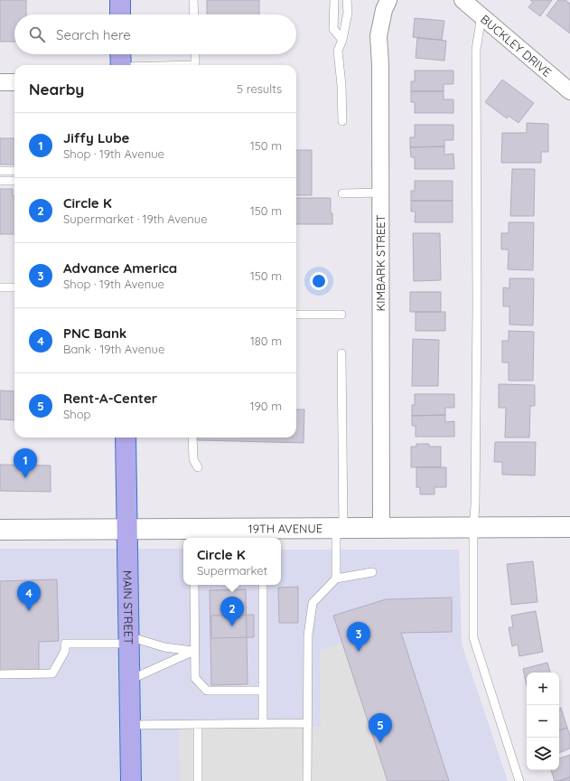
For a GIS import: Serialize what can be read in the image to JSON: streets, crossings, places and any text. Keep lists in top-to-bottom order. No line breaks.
{"streets":{"highway":["MAIN STREET"],"street":["BUCKLEY DRIVE","KIMBARK STREET","19TH AVENUE"]},"crossings":[["KIMBARK STREET","19TH AVENUE"],["19TH AVENUE","MAIN STREET"]],"page":{"search":"Search here","heading":["Nearby","5 results"],"list":[{"mark":"1","name":"Jiffy Lube","note":"Shop · 19th Avenue","value":"150 m"},{"mark":"2","name":"Circle K","note":"Supermarket · 19th Avenue","value":"150 m"},{"mark":"3","name":"Advance America","note":"Shop · 19th Avenue","value":"150 m"},{"mark":"4","name":"PNC Bank","note":"Bank · 19th Avenue","value":"180 m"},{"mark":"5","name":"Rent-A-Center","note":"Shop","value":"190 m"}],"pins":["1","4","2","3","5"],"popup":["Circle K","Supermarket"],"map_buttons":["+","−"]}}
